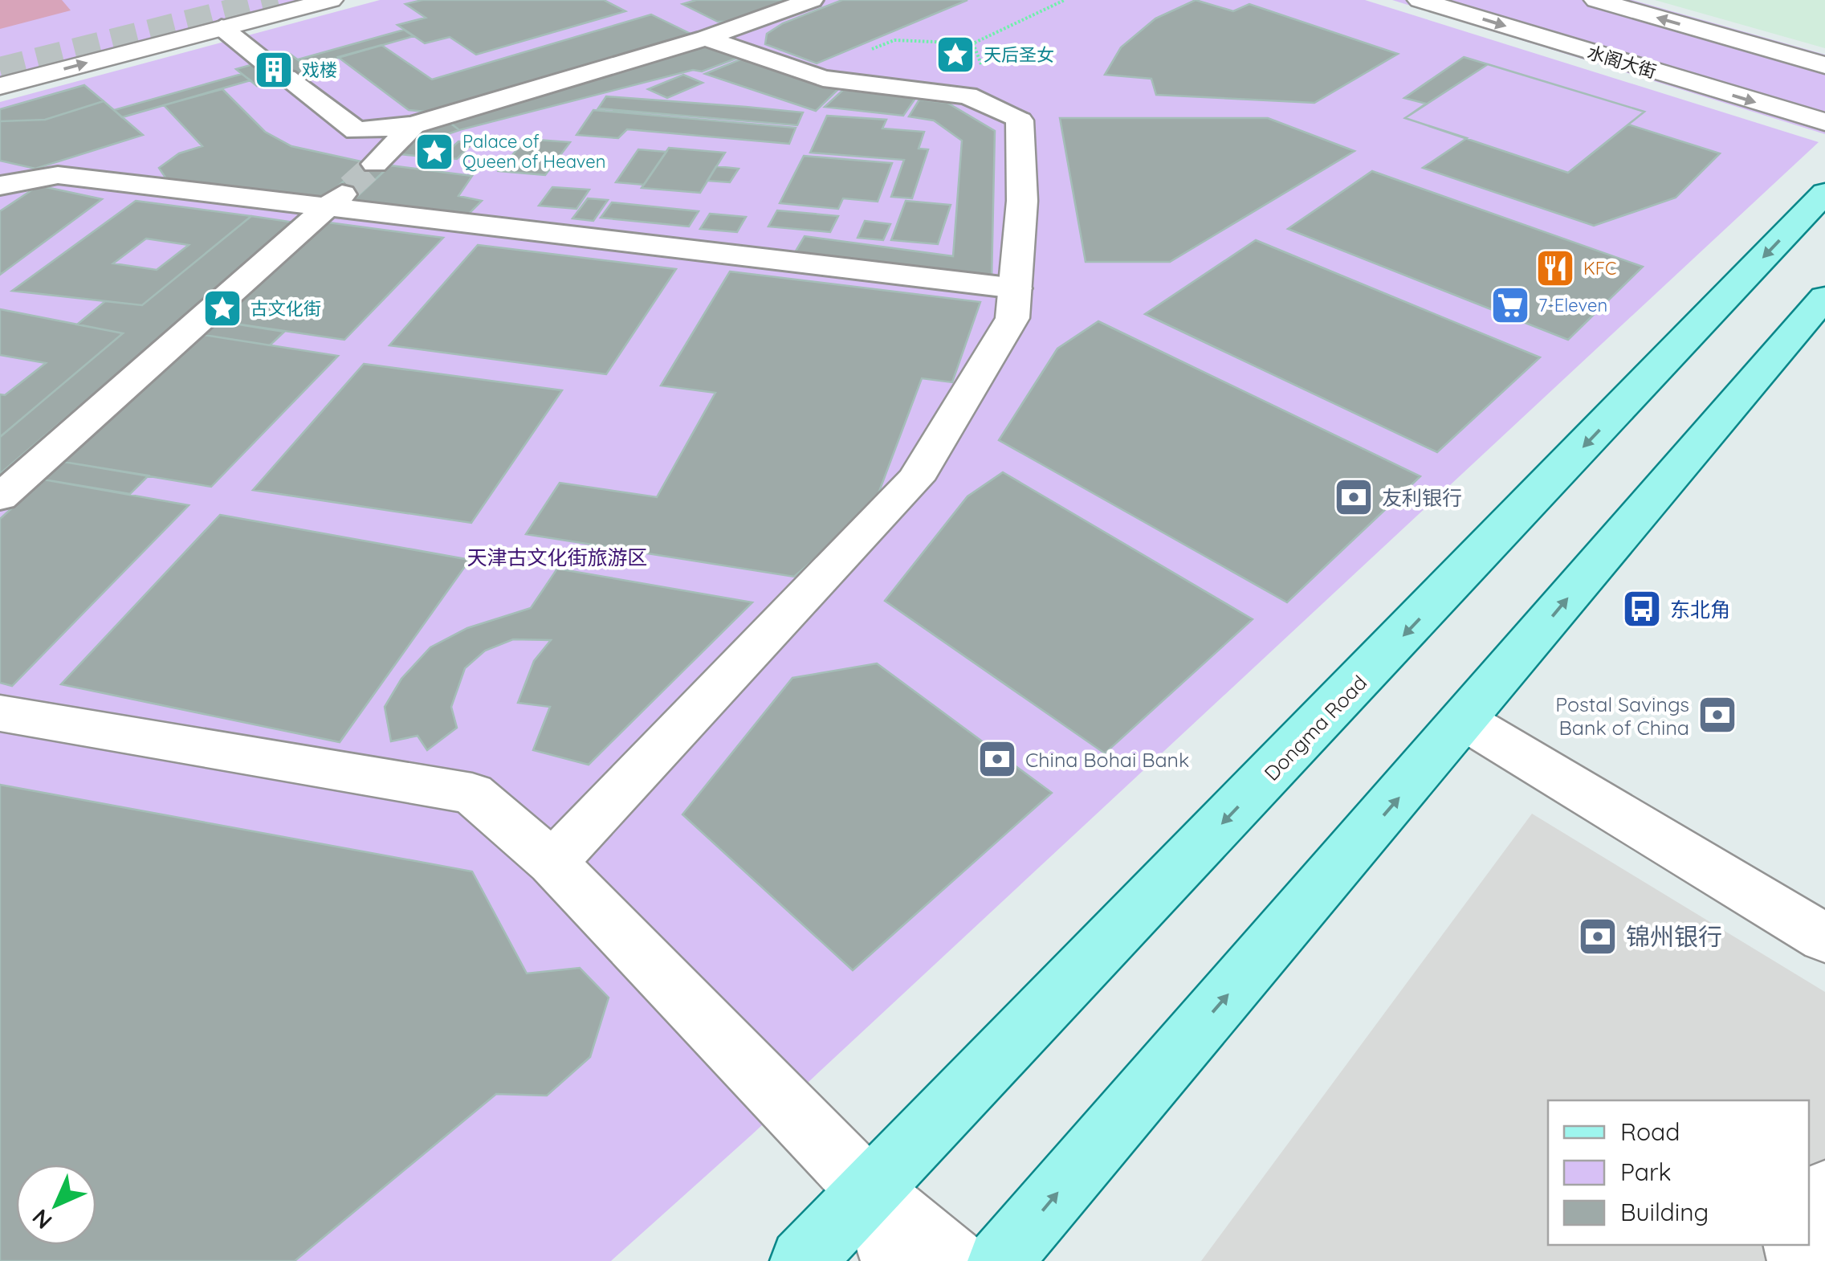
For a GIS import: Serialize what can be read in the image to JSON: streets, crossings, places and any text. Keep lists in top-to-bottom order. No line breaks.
{"streets":{"main road":["Dongma Road"],"street":["水阁大街"]},"parks":["天津古文化街旅游区"],"places":{"place":["天后圣女","Palace of Queen of Heaven","古文化街"],"building":["戏楼"],"restaurant":["KFC"],"supermarket":["7-Eleven"],"bank":["友利银行","Postal Savings Bank of China","China Bohai Bank","锦州银行"],"bus stop":["东北角"]},"legend":["Road","Park","Building"],"north":"bottom left"}
